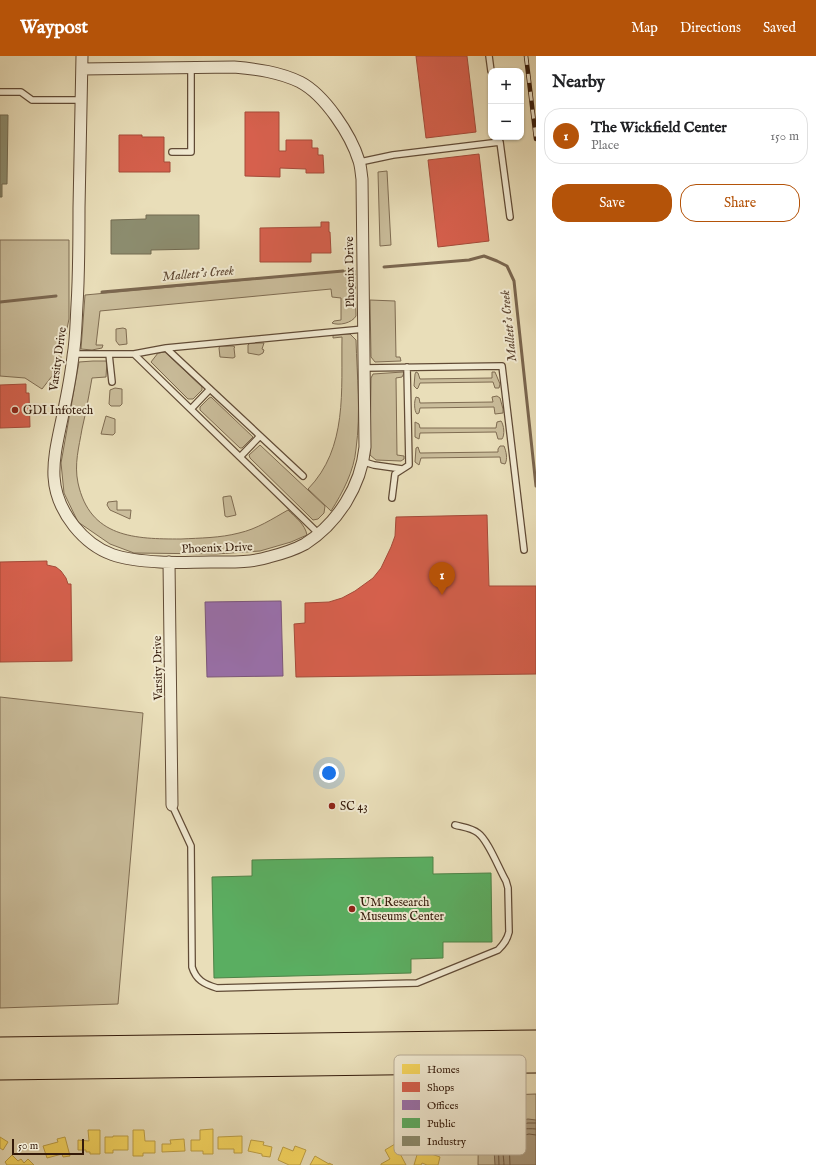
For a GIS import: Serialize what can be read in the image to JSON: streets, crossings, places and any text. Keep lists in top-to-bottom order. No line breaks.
{"streets":{"street":["Phoenix Drive","Varsity Drive"]},"crossings":[["Phoenix Drive","Varsity Drive"]],"water":["Mallett's Creek"],"places":["GDI Infotech","SC 43","UM Research Museums Center"],"legend":["Homes","Shops","Offices","Public","Industry"],"scale_bar":"50 m","page":{"header":"Waypost","nav":["Map","Directions","Saved"],"heading":"Nearby","map_buttons":["+","−"],"list":[{"mark":"1","name":"The Wickfield Center","note":"Place","value":"150 m"}],"buttons":["Save","Share"],"pins":"1","scale":"50 m"}}
